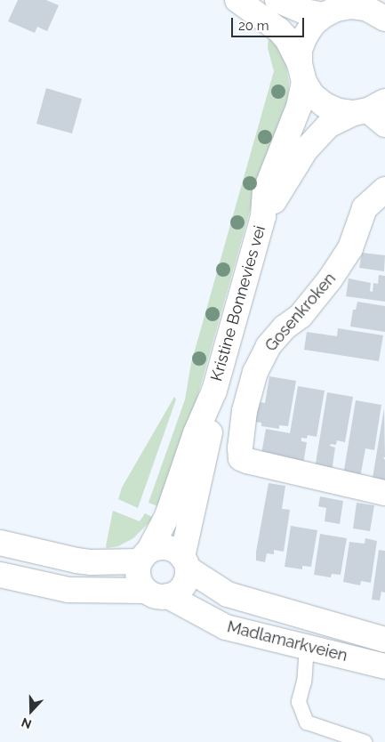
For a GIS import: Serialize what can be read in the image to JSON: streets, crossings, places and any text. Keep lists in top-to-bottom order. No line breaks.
{"streets":{"main road":["Kristine Bonnevies vei","Gosenkroken","Madlamarkveien"]},"crossings":[["Kristine Bonnevies vei","Madlamarkveien"]],"scale_bar":"20 m","north":"bottom"}
